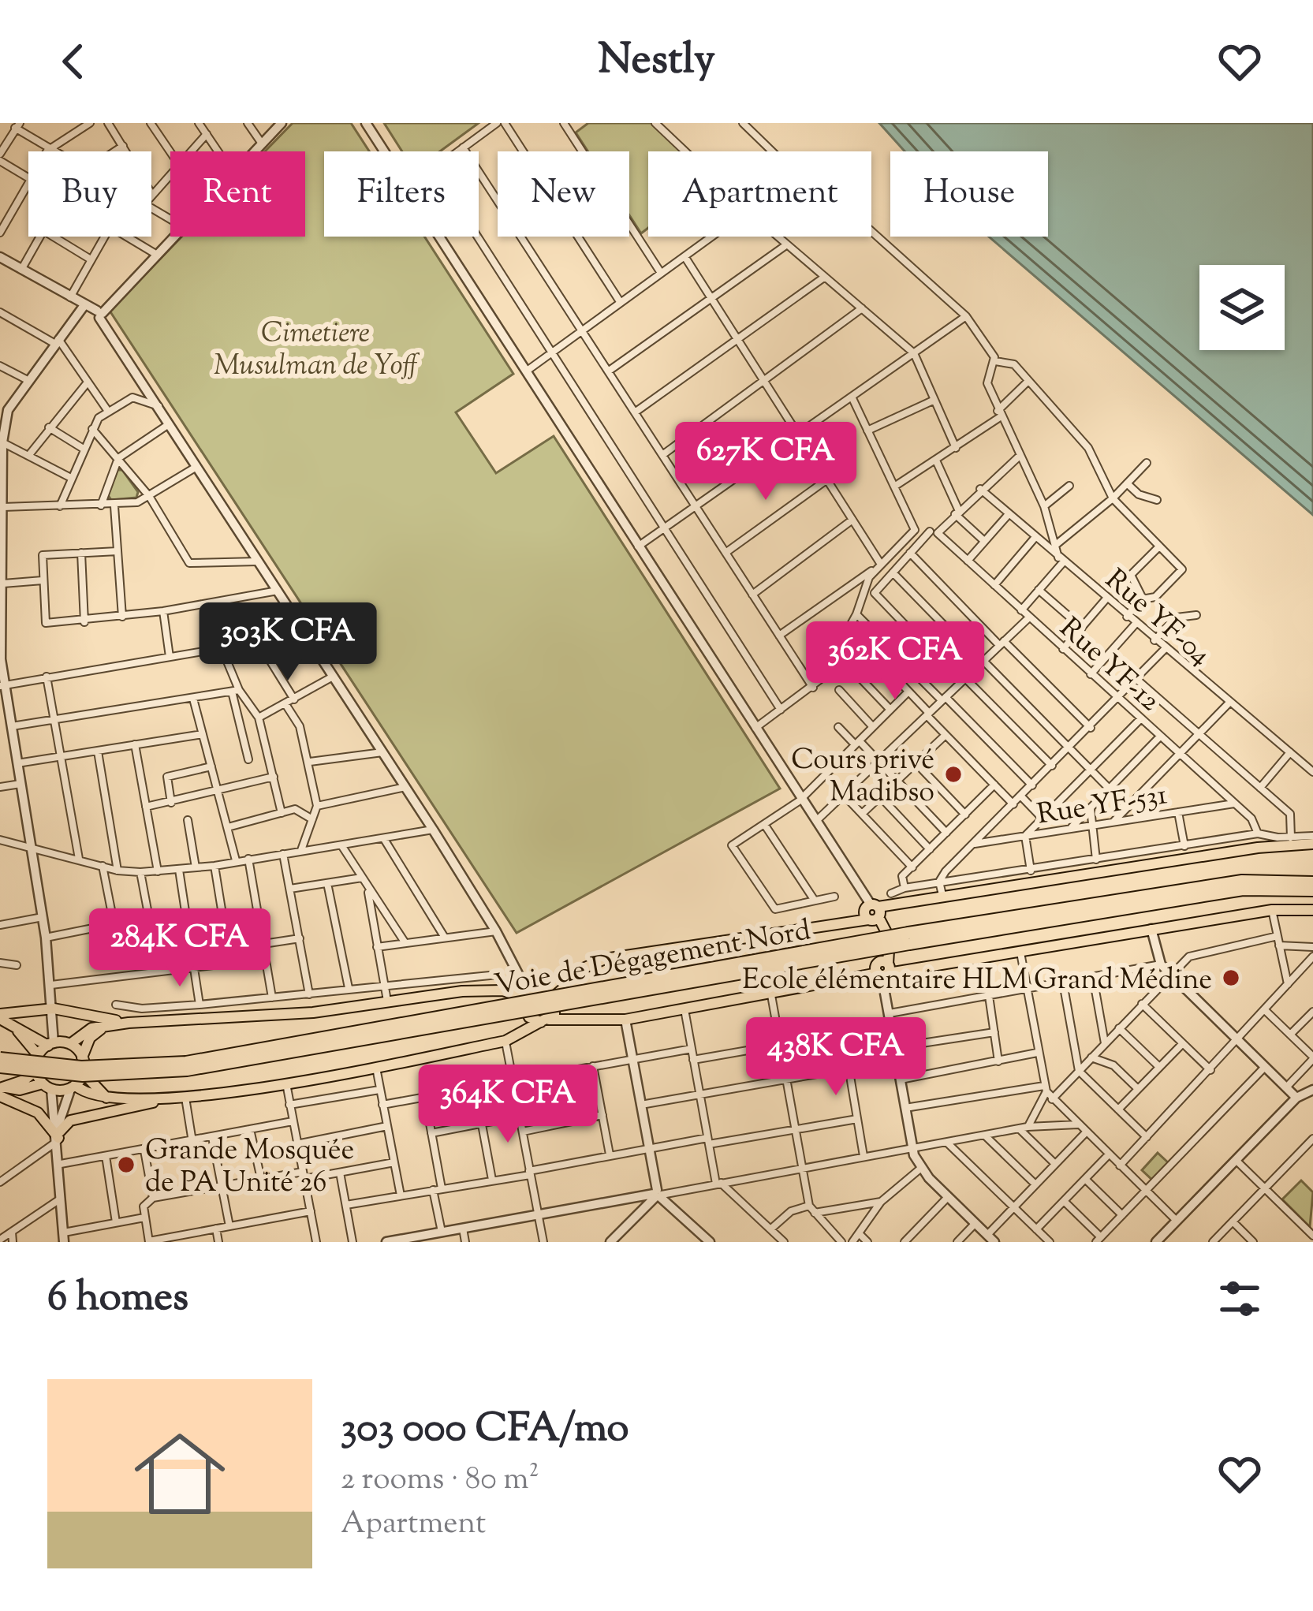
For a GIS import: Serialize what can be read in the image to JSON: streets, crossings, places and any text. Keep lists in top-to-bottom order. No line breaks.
{"streets":{"highway":["Voie de Dégagement Nord"],"street":["Rue YF-04","Rue YF-12","Rue YF-531"]},"crossings":[["Rue YF-12","Rue YF-531"]],"parks":["Cimetiere Musulman de Yoff"],"places":["Cours privé Madibso","Ecole élémentaire HLM Grand Médine","Grande Mosquée de PA Unité 26"],"page":{"header":"Nestly","chip":["Buy","Rent","Filters","New","Apartment","House"],"price":["627K CFA","303K CFA","362K CFA","284K CFA","438K CFA","364K CFA"],"heading":"6 homes","list":[{"name":"303 000 CFA/mo","note":"2 rooms · 80 m² · Apartment"}]}}
